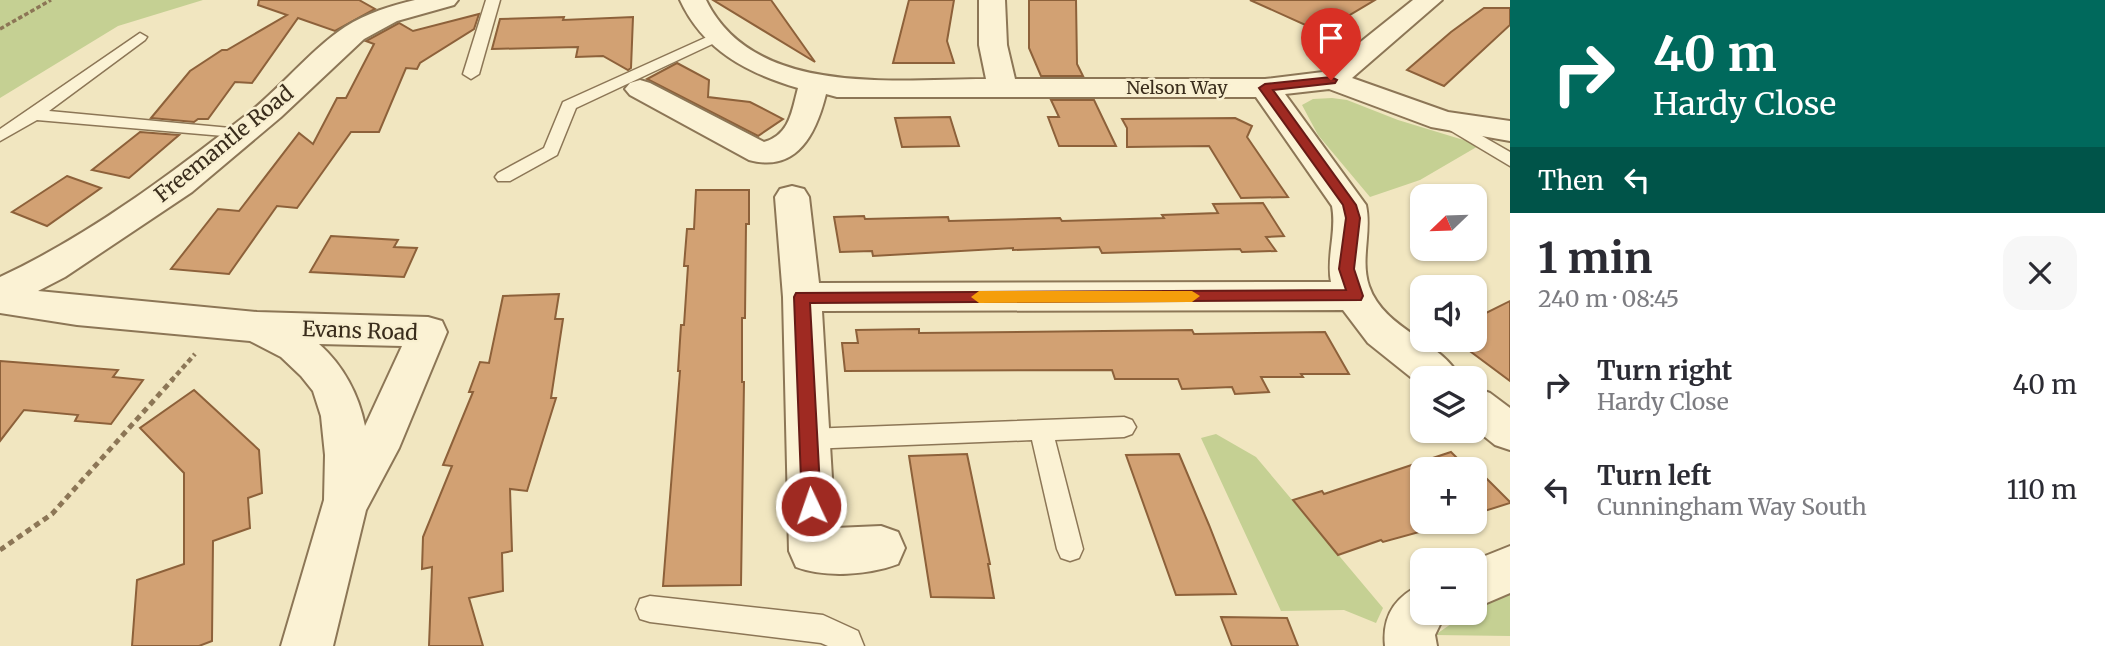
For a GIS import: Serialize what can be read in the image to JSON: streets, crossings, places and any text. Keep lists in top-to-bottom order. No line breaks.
{"streets":{"street":["Nelson Way","Freemantle Road","Evans Road"]},"north":"bottom left","page":{"turn":["40 m","Hardy Close"],"then":"Then","map_buttons":["+","−"],"heading":["1 min","240 m · 08:45"],"list":[{"name":"Turn right","note":"Hardy Close","value":"40 m"},{"name":"Turn left","note":"Cunningham Way South","value":"110 m"}]}}
